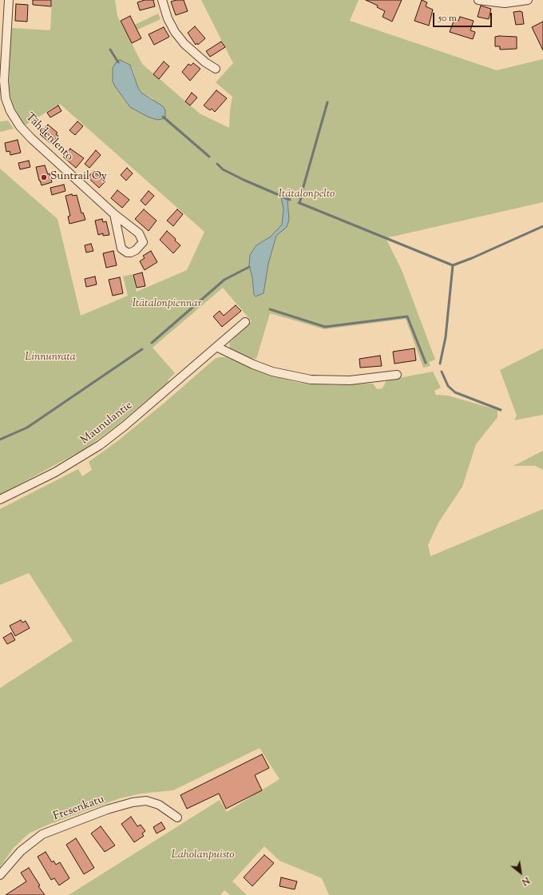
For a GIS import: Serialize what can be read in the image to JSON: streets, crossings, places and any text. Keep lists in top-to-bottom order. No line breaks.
{"streets":{"street":["Tähdenlento","Maunulantie","Fresenkatu"]},"parks":["Itätalonpelto","Itätalonpiennar","Linnunrata","Laholanpuisto"],"places":["Suntrail Oy"],"scale_bar":"50 m","north":"bottom right"}
